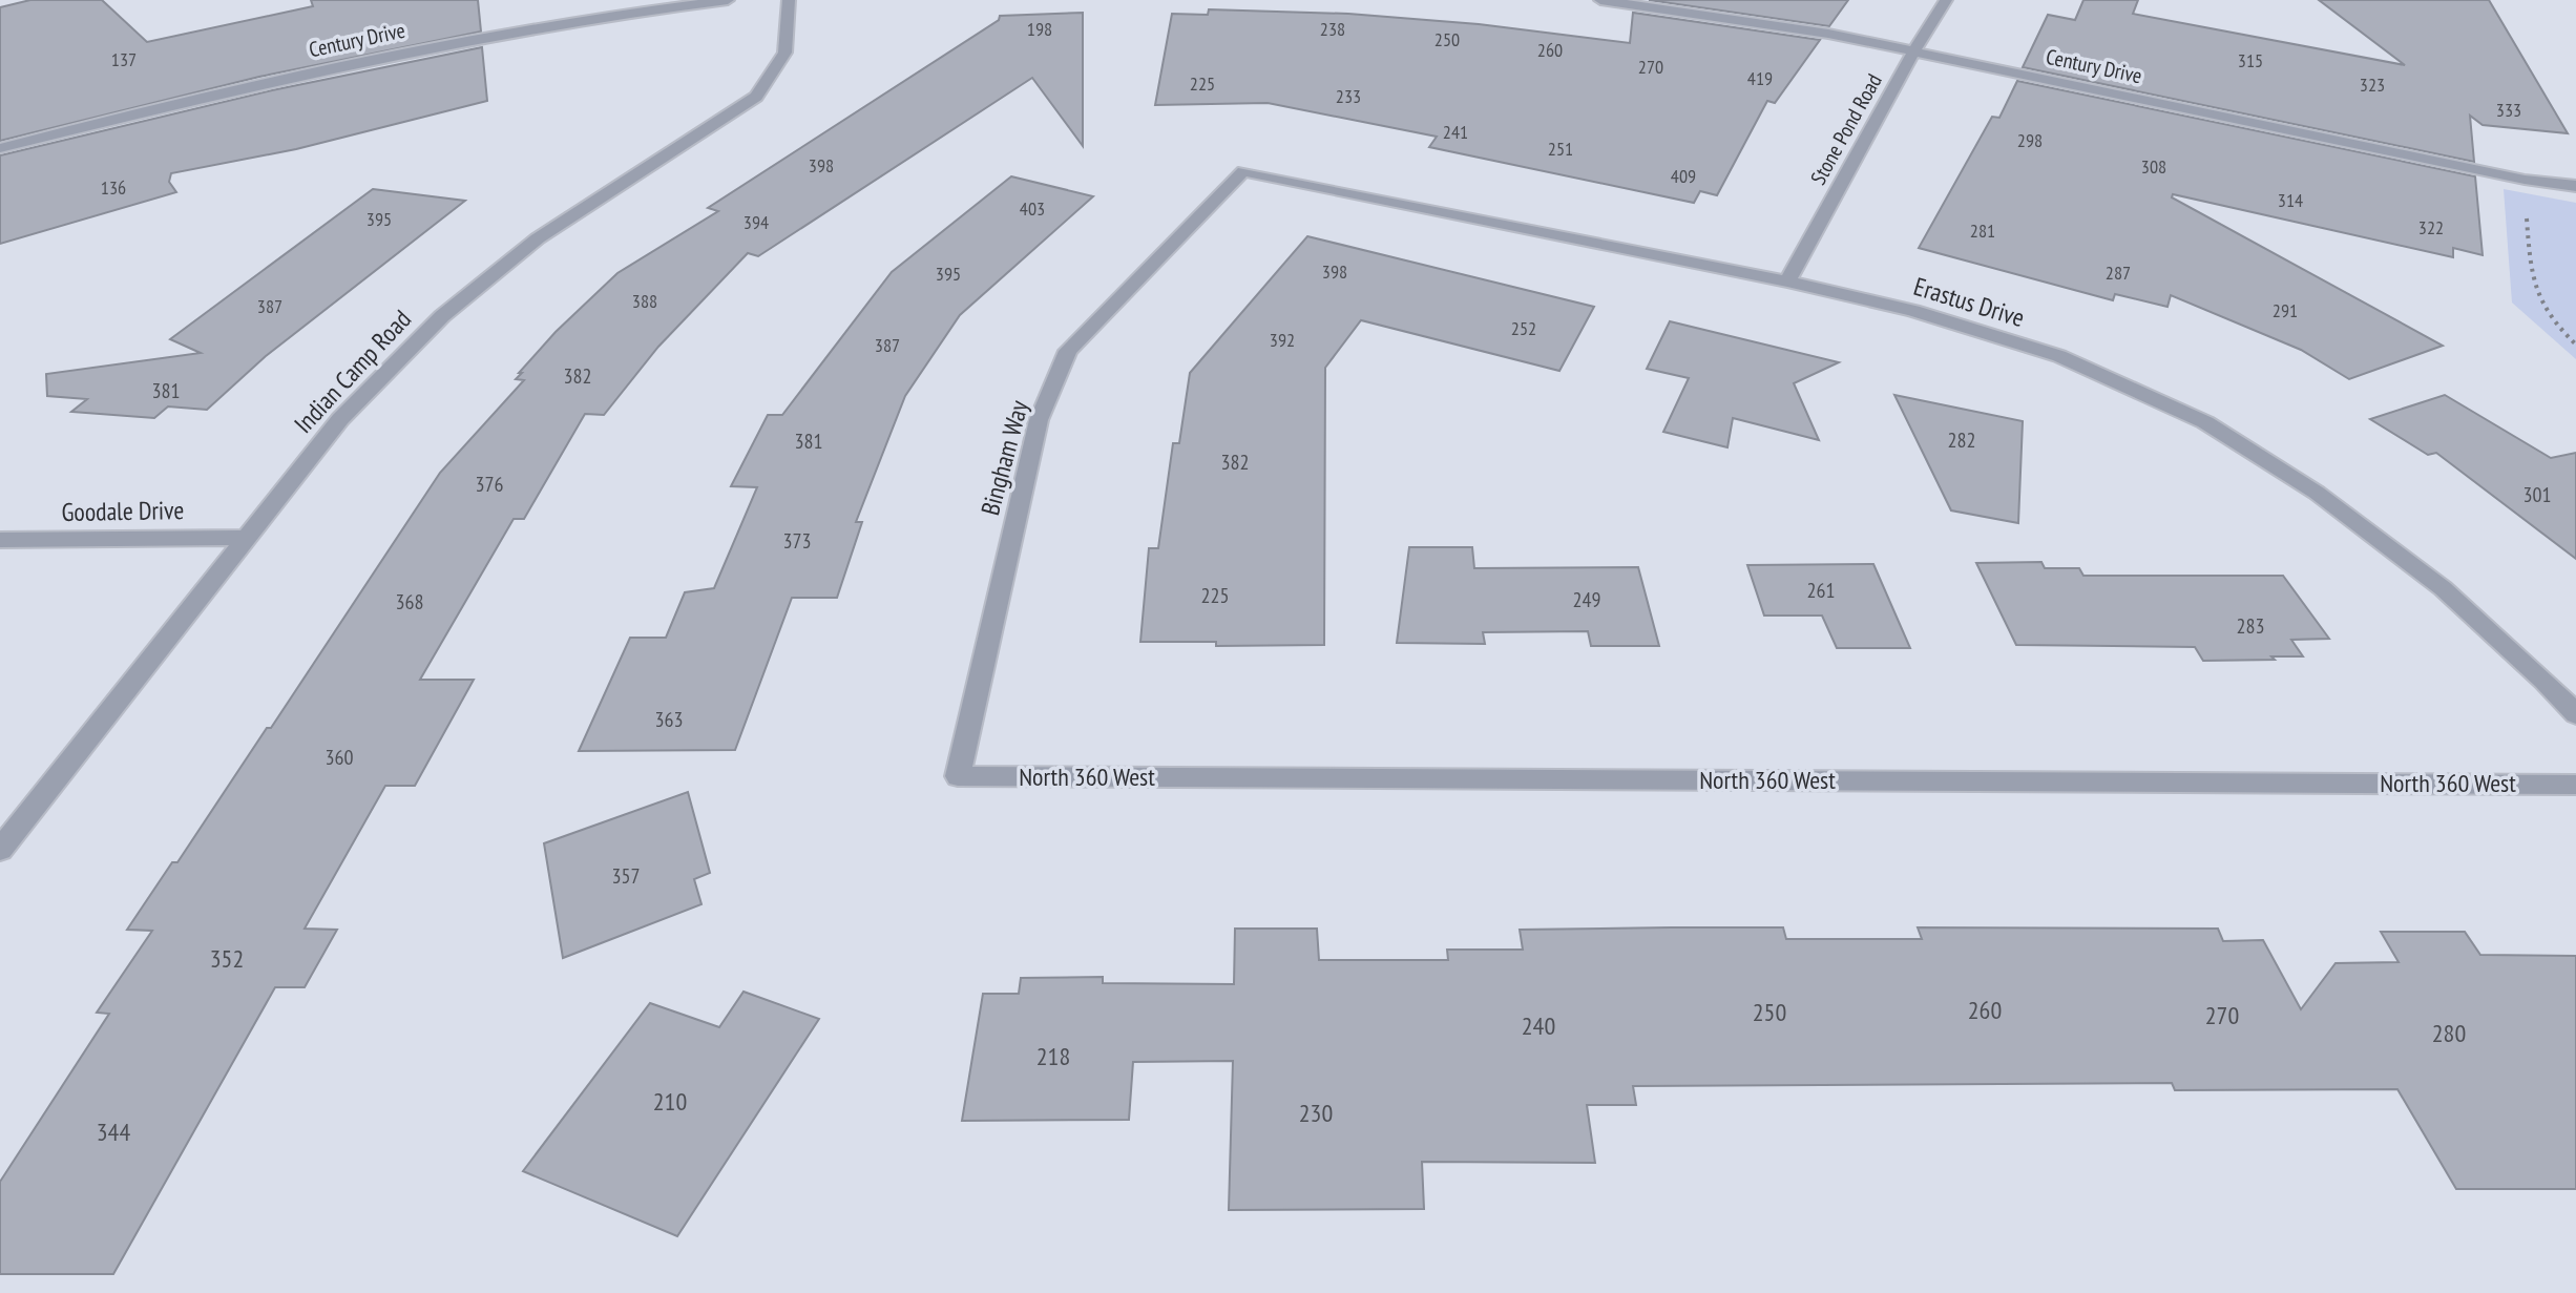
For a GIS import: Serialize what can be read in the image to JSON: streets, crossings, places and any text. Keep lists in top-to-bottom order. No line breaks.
{"streets":{"street":["Century Drive","Stone Pond Road","Erastus Drive","Indian Camp Road","Bingham Way","Goodale Drive","North 360 West"]},"crossings":[["Century Drive","Stone Pond Road"],["Stone Pond Road","Erastus Drive"],["Erastus Drive","Bingham Way"],["Indian Camp Road","Goodale Drive"],["Bingham Way","North 360 West"]],"house_numbers":["198","238","250","260","137","315","270","419","225","323","233","333","241","298","251","398","308","409","136","314","403","395","394","322","281","398","287","395","388","387","291","252","392","387","382","381","282","381","382","376","301","373","261","225","249","368","283","363","360","357","352","260","250","270","240","280","218","210","230","344"]}
